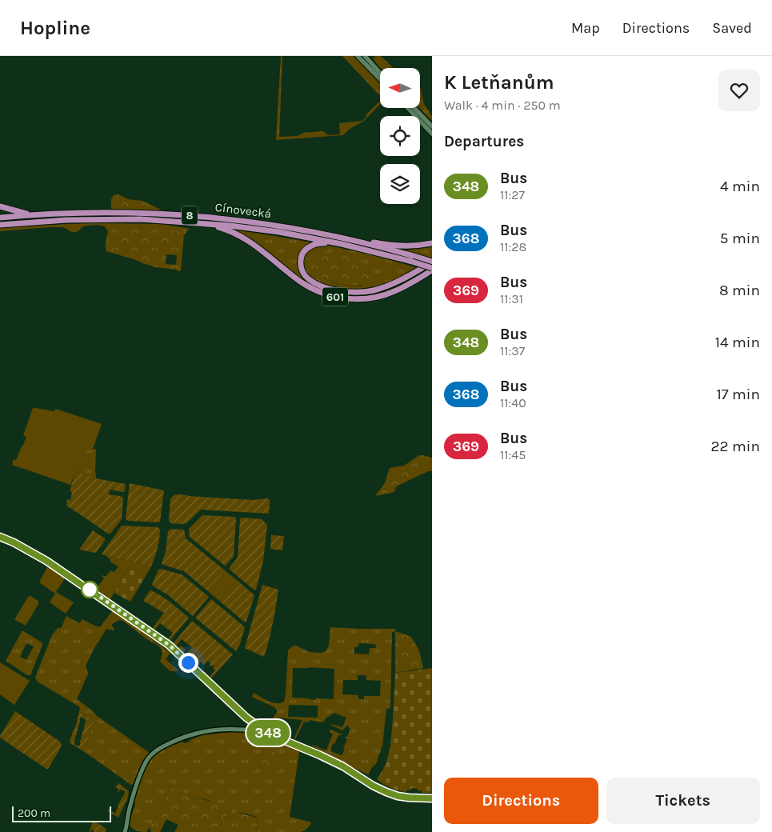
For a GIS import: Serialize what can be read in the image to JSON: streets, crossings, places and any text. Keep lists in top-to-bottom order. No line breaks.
{"streets":{"highway":["Cínovecká","8","601"]},"crossings":[["Cínovecká","601"]],"lines":["bus line 348"],"scale_bar":"200 m","north":"left","page":{"header":"Hopline","nav":["Map","Directions","Saved"],"on_map":"348","heading":[["K Letňanům","Walk · 4 min · 250 m"],"Departures"],"list":[{"mark":"348","name":"Bus","note":"11:27","value":"4 min"},{"mark":"368","name":"Bus","note":"11:28","value":"5 min"},{"mark":"369","name":"Bus","note":"11:31","value":"8 min"},{"mark":"348","name":"Bus","note":"11:37","value":"14 min"},{"mark":"368","name":"Bus","note":"11:40","value":"17 min"},{"mark":"369","name":"Bus","note":"11:45","value":"22 min"}],"buttons":["Directions","Tickets"],"scale":"200 m"}}
